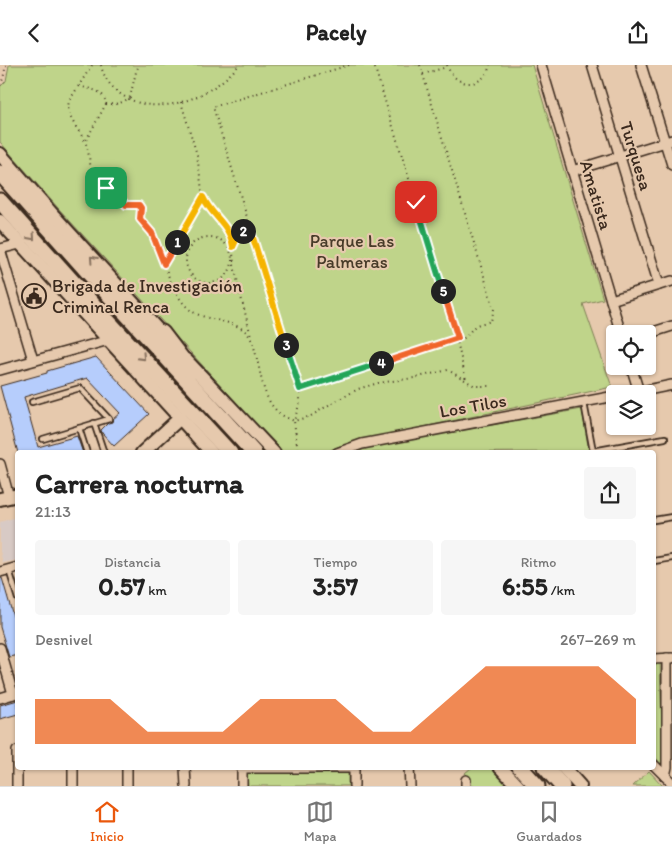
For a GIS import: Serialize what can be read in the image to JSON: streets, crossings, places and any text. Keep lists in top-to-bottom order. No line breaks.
{"streets":{"street":["Turquesa","Amatista","Los Tilos"]},"parks":["Parque Las Palmeras"],"places":{"public building":["Brigada de Investigación Criminal Renca"]},"page":{"header":"Pacely","pins":["2","1","5","3","4"],"heading":["Carrera nocturna","21:13"],"stats":[["Distancia","0.57 km"],["Tiempo","3:57"],["Ritmo","6:55 /km"]],"chart":["Desnivel","267–269 m"],"tabs":["Inicio","Mapa","Guardados"]}}
